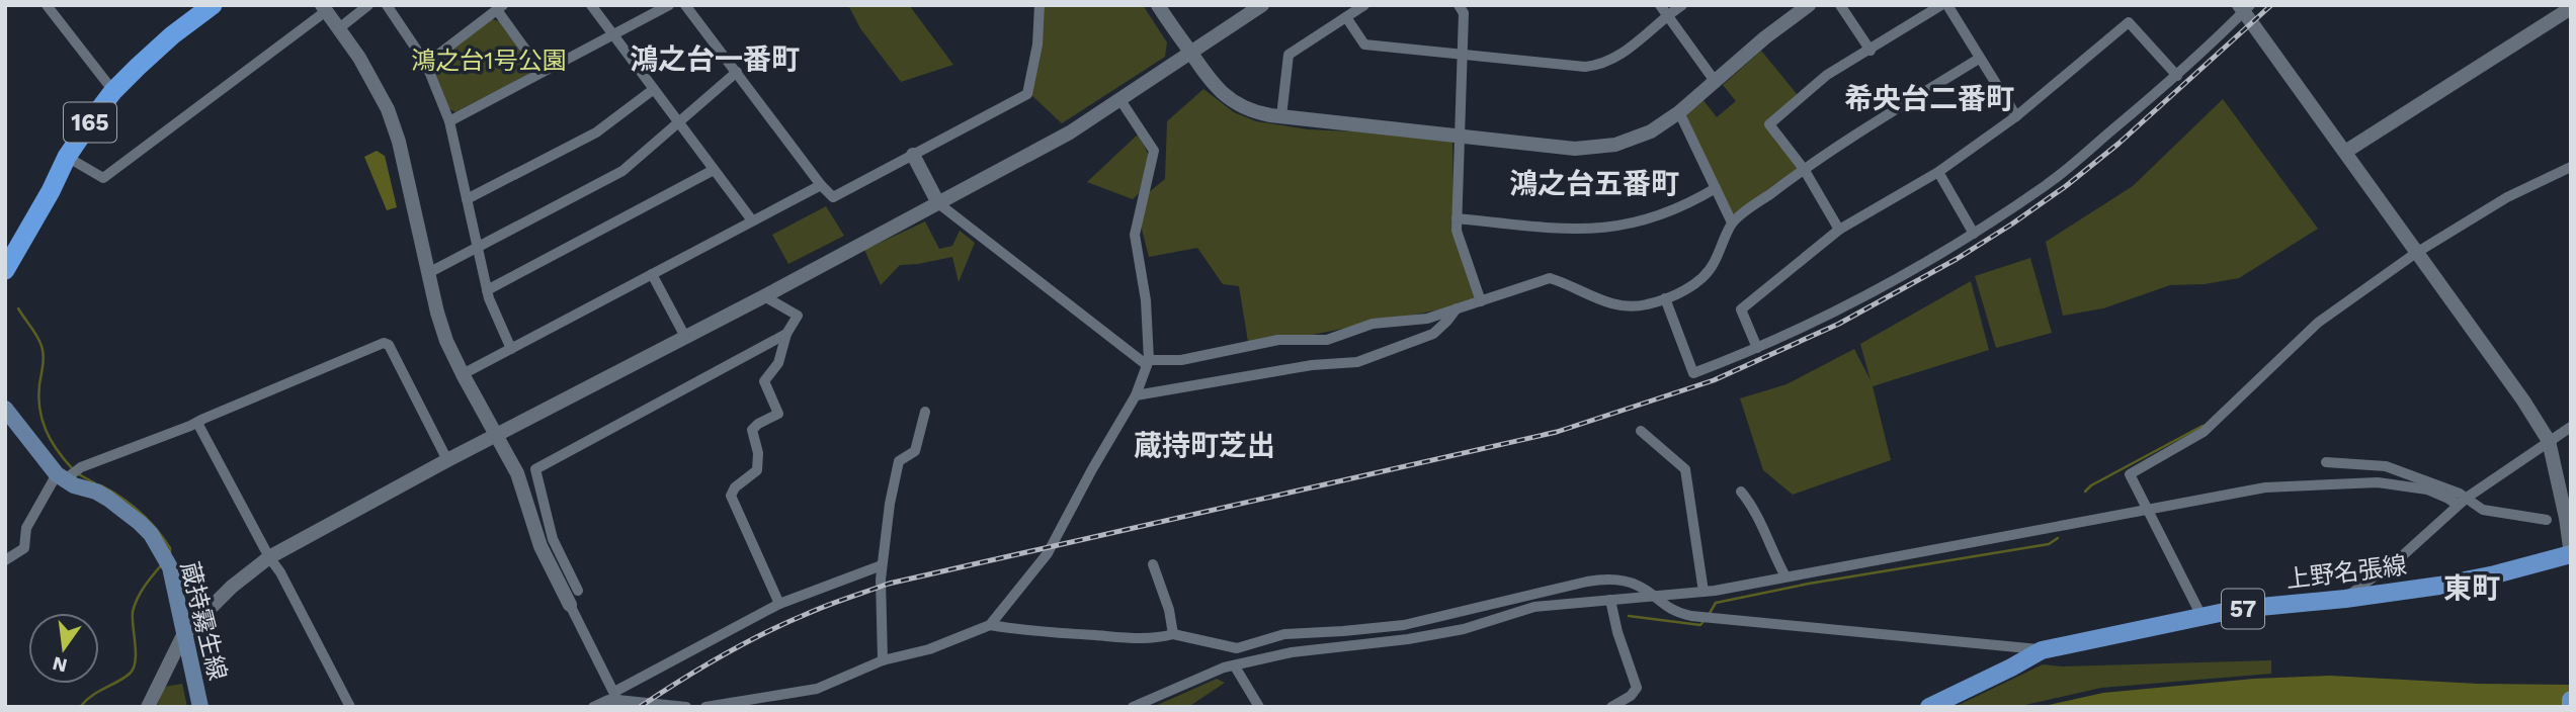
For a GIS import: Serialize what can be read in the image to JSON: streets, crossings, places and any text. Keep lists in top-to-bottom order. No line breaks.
{"streets":{"highway":["165"],"main road":["上野名張線","57","蔵持霧生線"]},"districts":["鴻之台一番町","希央台二番町","鴻之台五番町","蔵持町芝出","東町"],"parks":["鴻之台1号公園"],"north":"bottom"}
